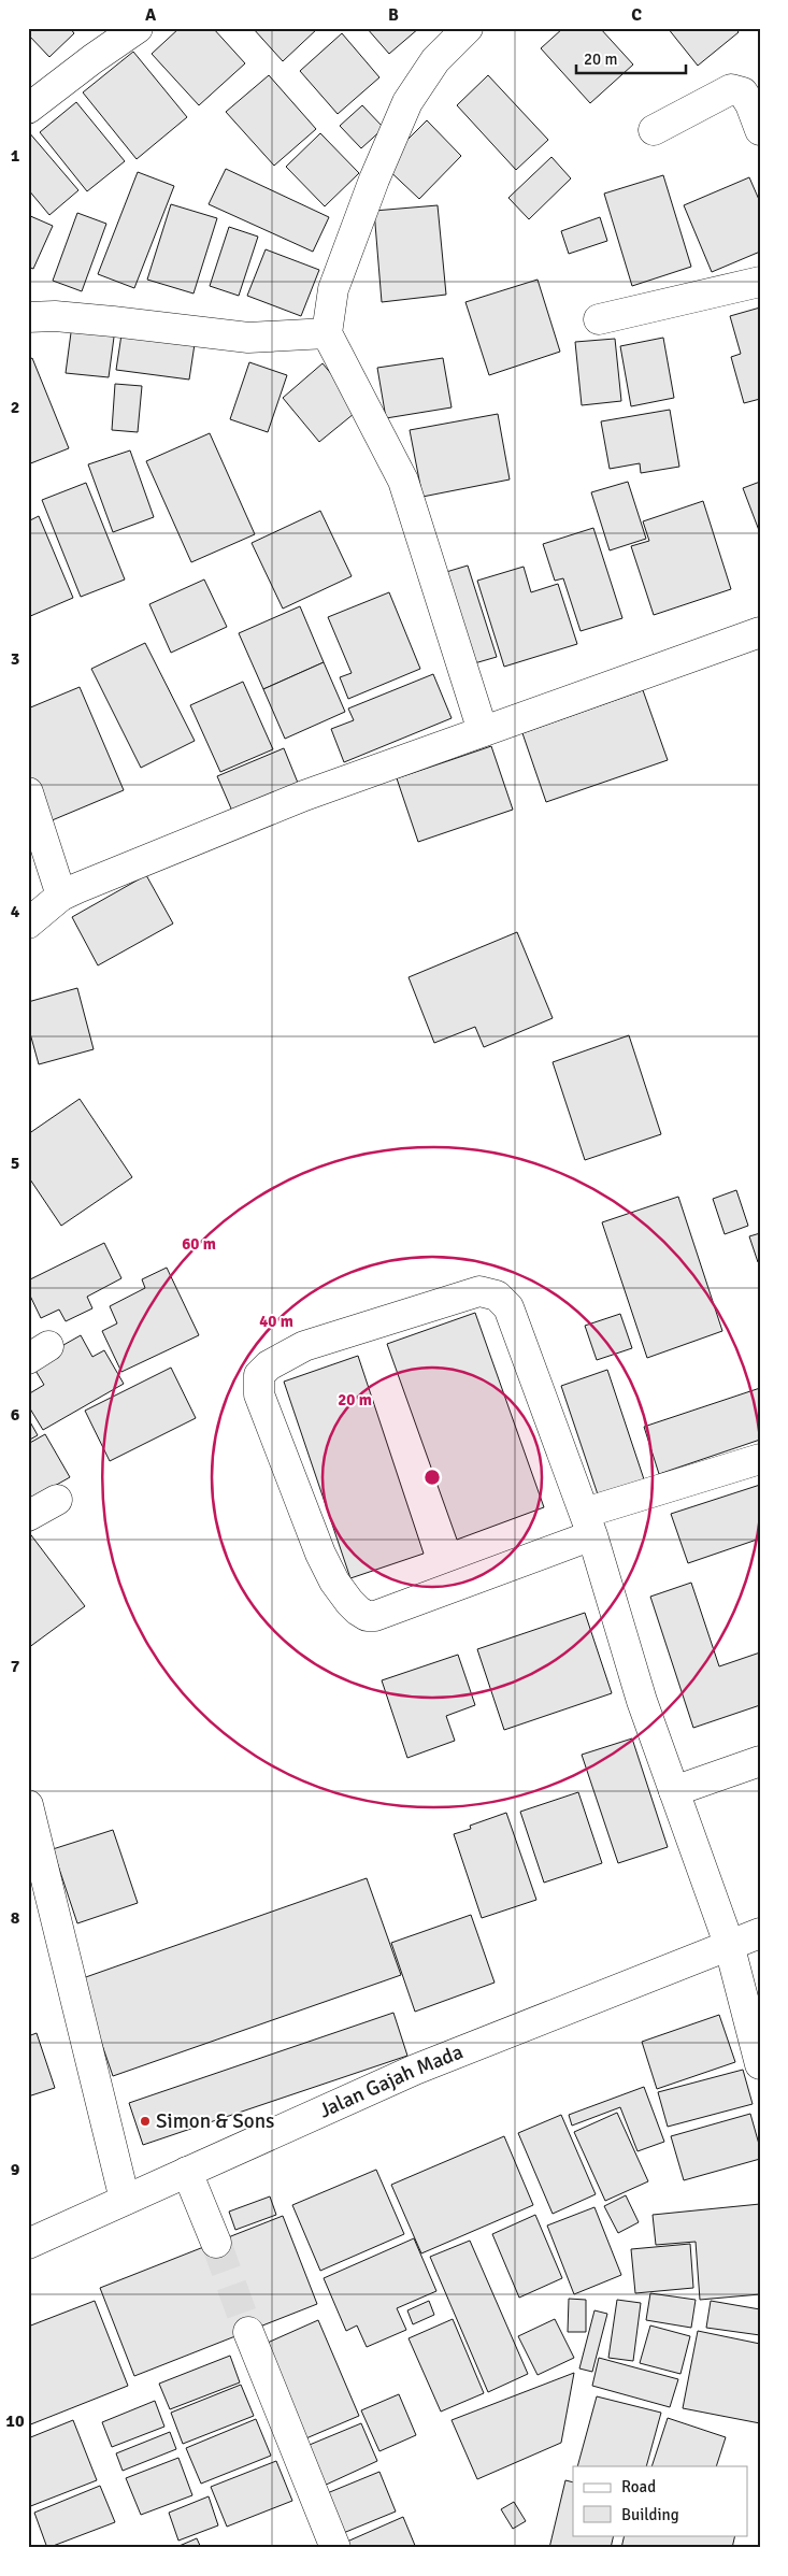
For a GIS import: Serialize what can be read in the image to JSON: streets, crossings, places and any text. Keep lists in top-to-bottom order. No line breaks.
{"streets":{"street":["Jalan Gajah Mada"]},"places":["Simon & Sons"],"legend":["Road","Building"],"scale_bar":"20 m","grid":{"columns":["A","B","C"],"rows":["1","2","3","4","5","6","7","8","9","10"]},"rings":["60 m","40 m","20 m"]}
